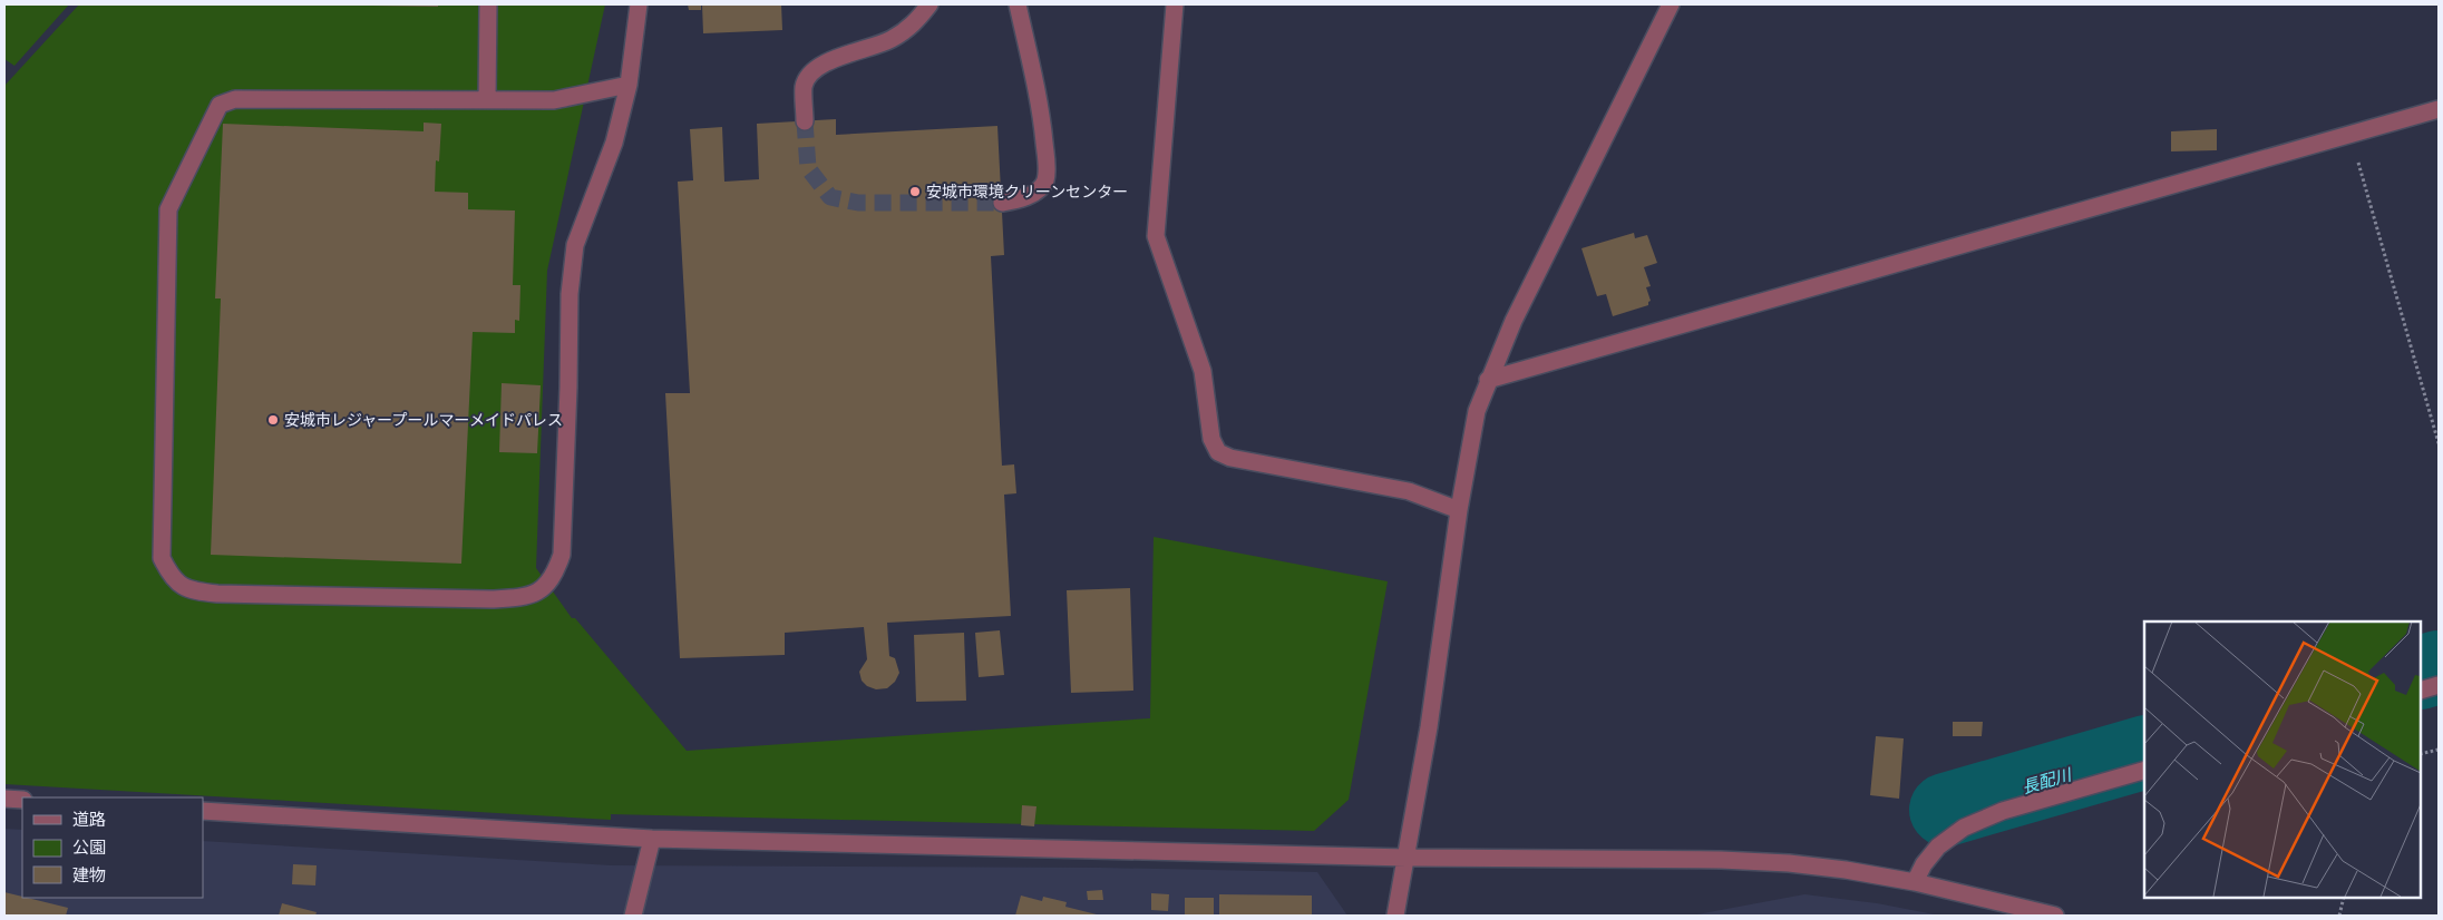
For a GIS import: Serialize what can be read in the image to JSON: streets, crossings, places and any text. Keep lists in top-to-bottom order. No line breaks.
{"water":["長配川"],"places":["安城市環境クリーンセンター","安城市レジャープールマーメイドパレス"],"legend":["道路","公園","建物"]}
